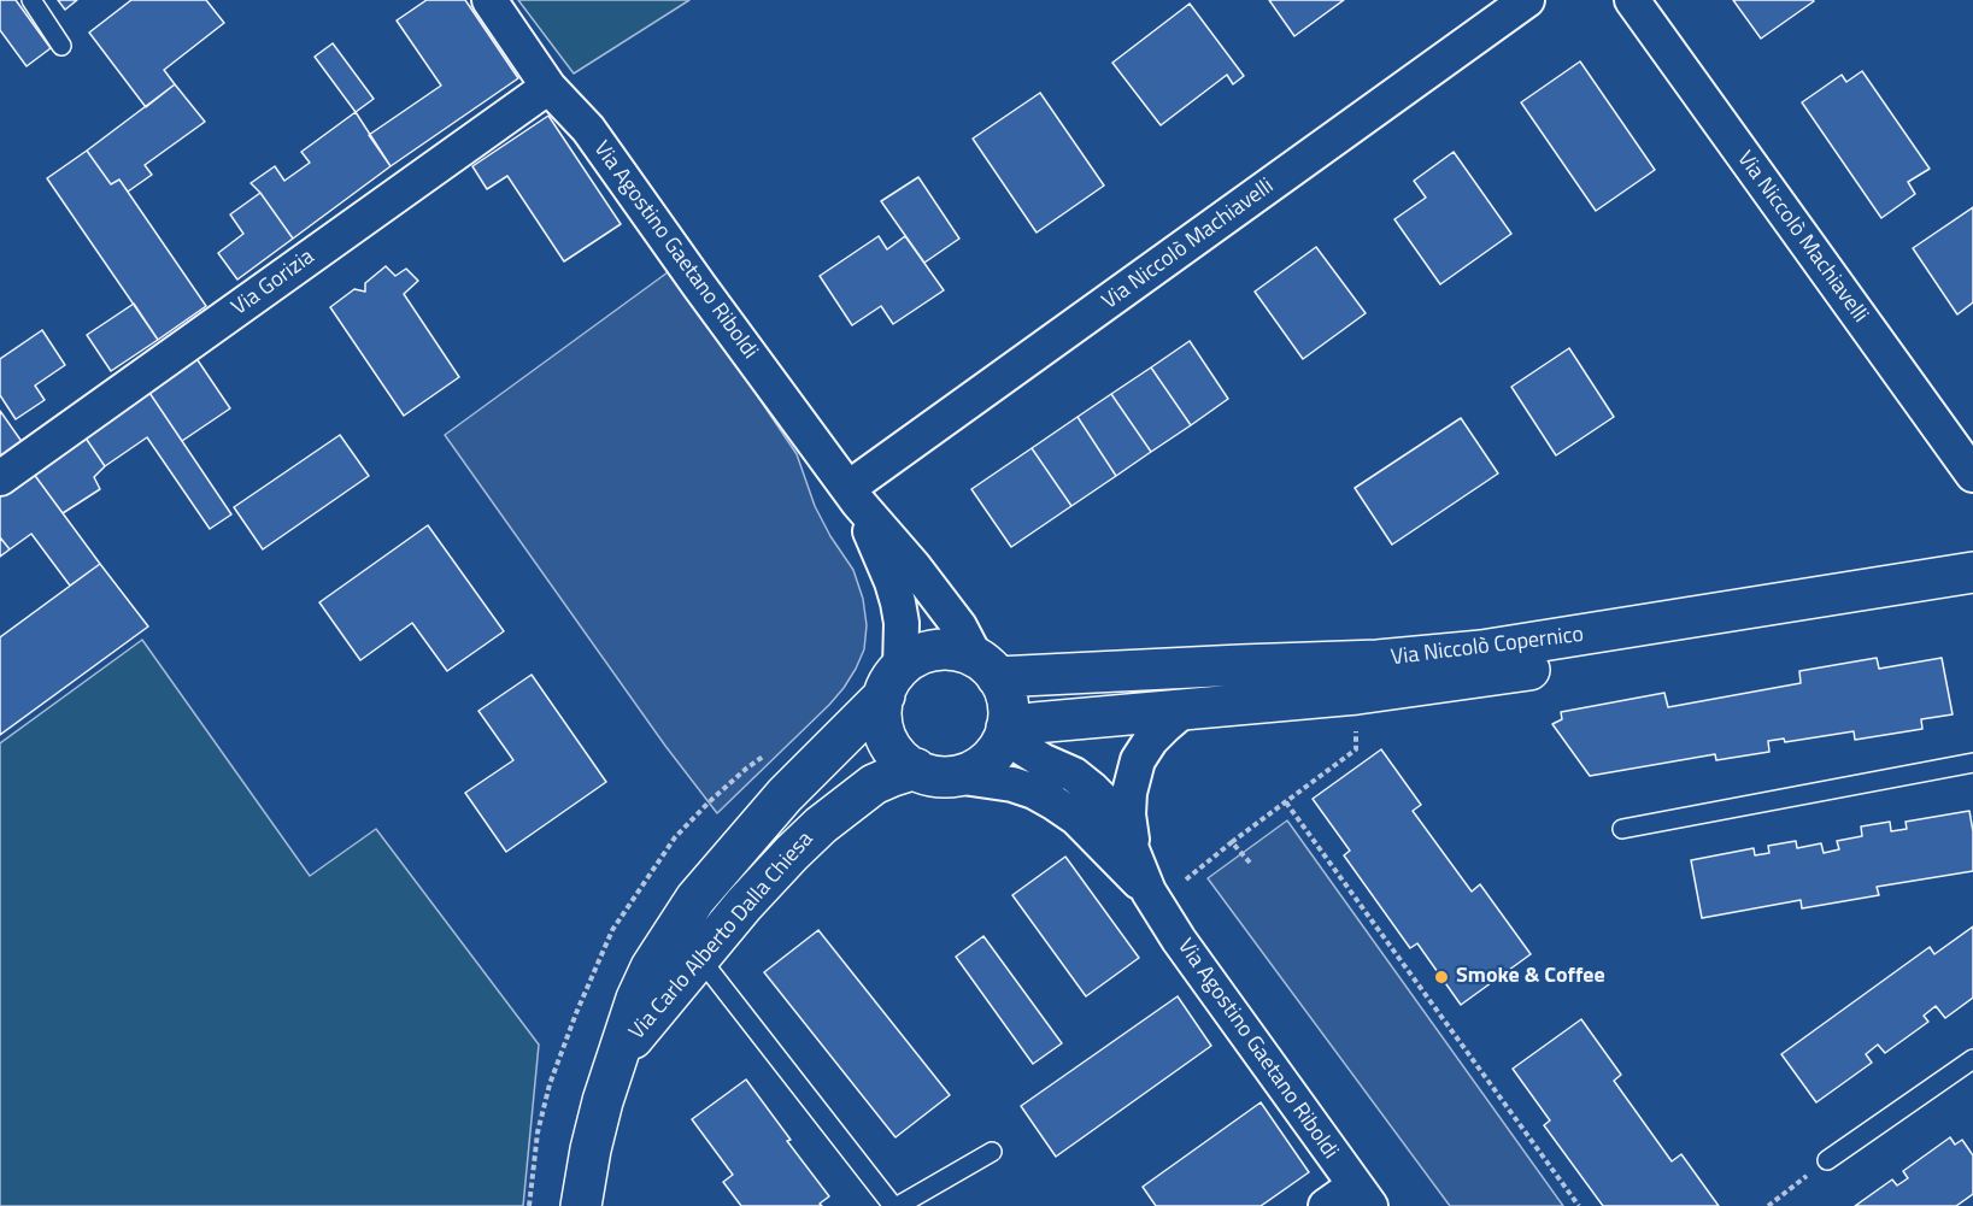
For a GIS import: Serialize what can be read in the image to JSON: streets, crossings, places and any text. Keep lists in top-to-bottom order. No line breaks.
{"streets":{"street":["Via Niccolò Machiavelli","Via Agostino Gaetano Riboldi","Via Gorizia","Via Niccolò Copernico","Via Carlo Alberto Dalla Chiesa"]},"crossings":[["Via Niccolò Machiavelli","Via Agostino Gaetano Riboldi"],["Via Agostino Gaetano Riboldi","Via Gorizia"],["Via Agostino Gaetano Riboldi","Via Niccolò Copernico"],["Via Agostino Gaetano Riboldi","Via Carlo Alberto Dalla Chiesa"],["Via Niccolò Copernico","Via Carlo Alberto Dalla Chiesa"]],"places":["Smoke & Coffee"]}
